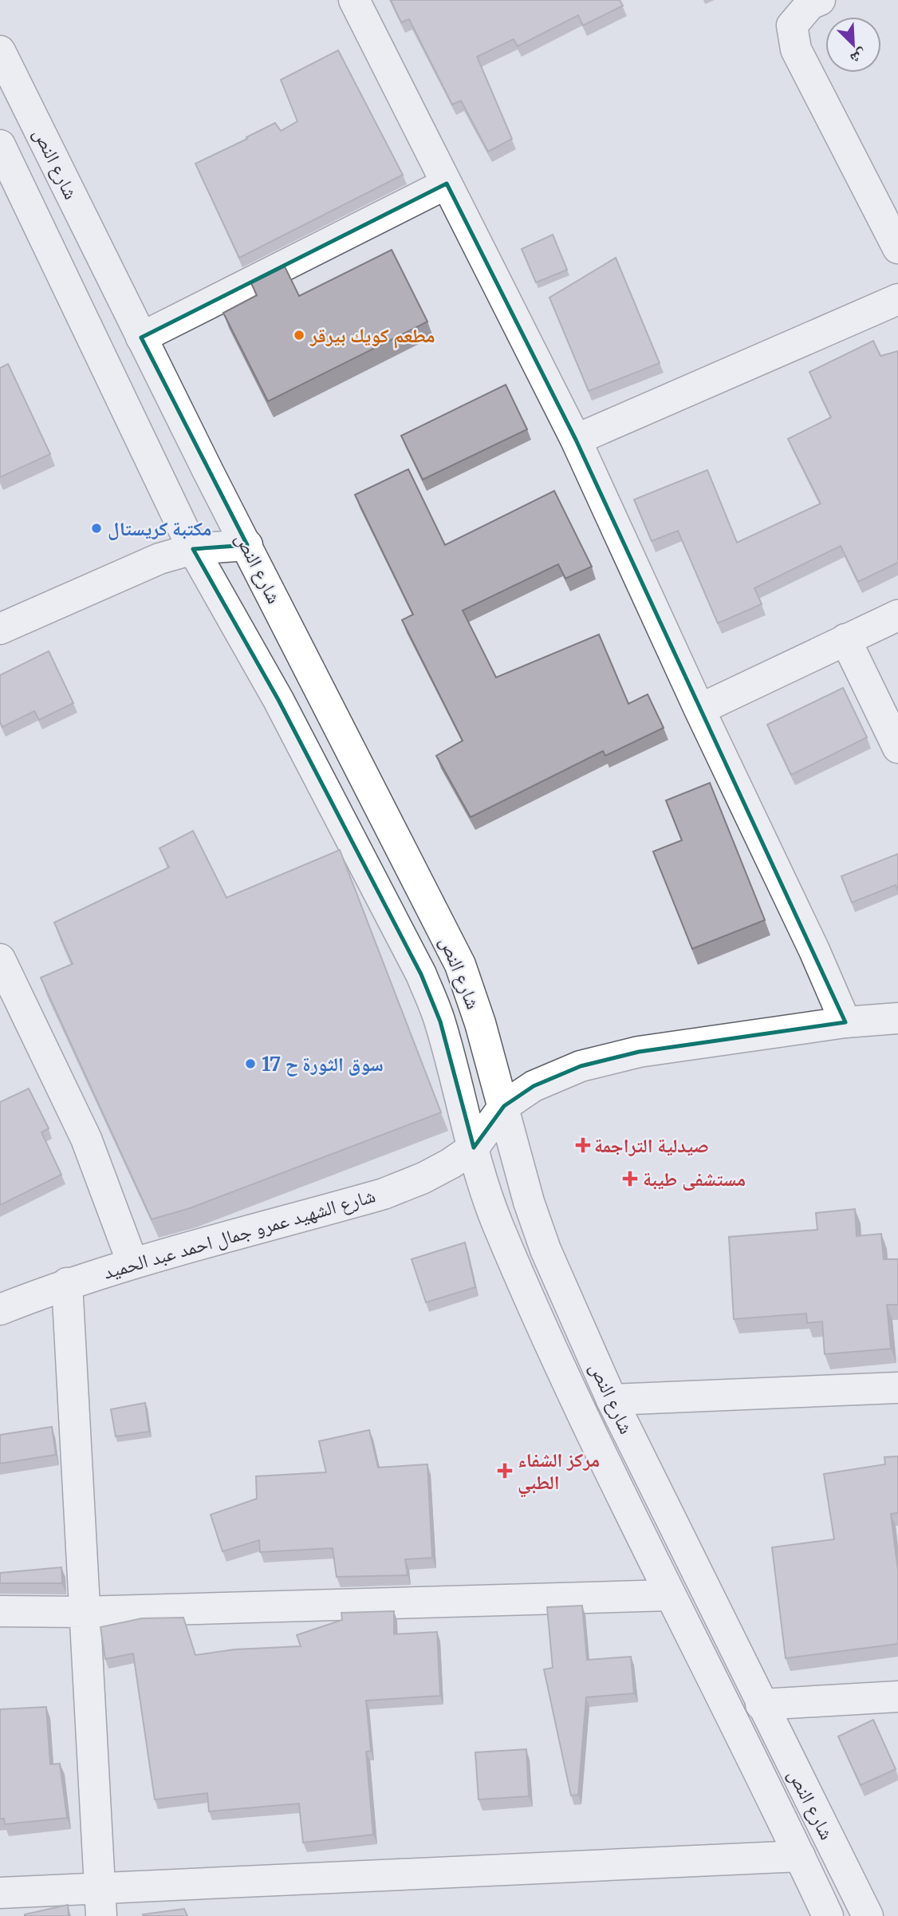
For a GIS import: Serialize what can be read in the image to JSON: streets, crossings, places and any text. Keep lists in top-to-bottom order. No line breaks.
{"streets":{"street":["شارع النص","شارع الشهيد عمرو جمال احمد عبد الحميد"]},"crossings":[["شارع النص","شارع الشهيد عمرو جمال احمد عبد الحميد"]],"places":{"other":["مطعم كويك بيرقر","مكتبة كريستال","سوق الثورة ح 17"],"health":["صيدلية التراجمة","مستشفى طيبة","مركز الشفاء الطبي"]},"north":"bottom right"}
